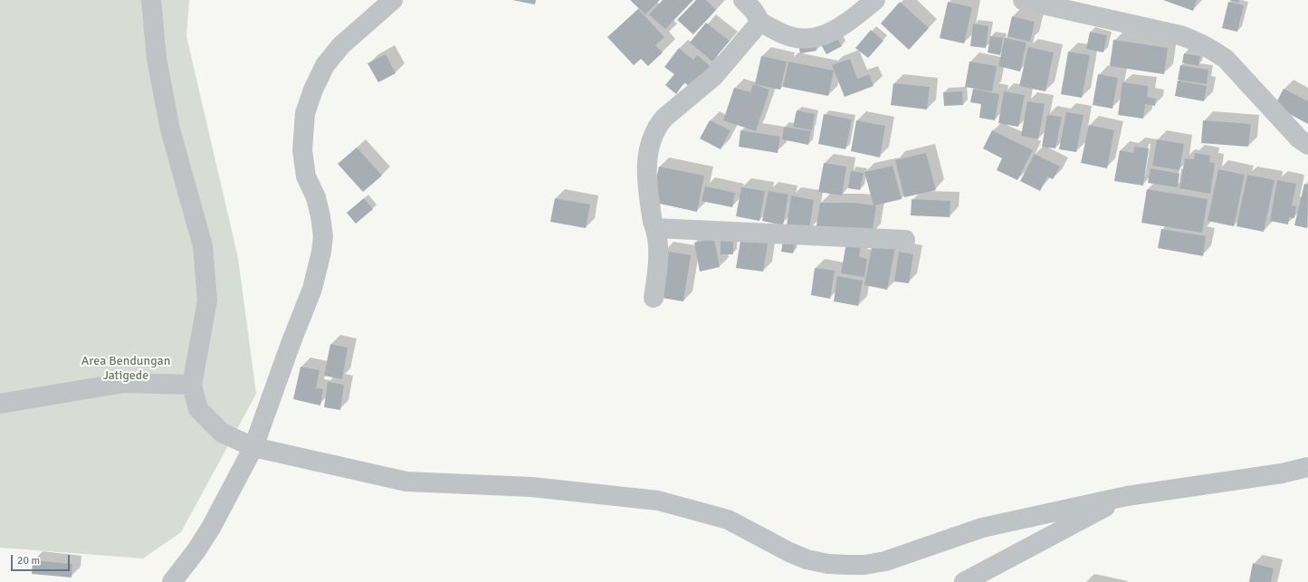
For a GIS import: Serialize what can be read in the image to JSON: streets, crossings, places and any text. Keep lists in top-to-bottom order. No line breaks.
{"parks":["Area Bendungan Jatigede"],"scale_bar":"20 m"}
